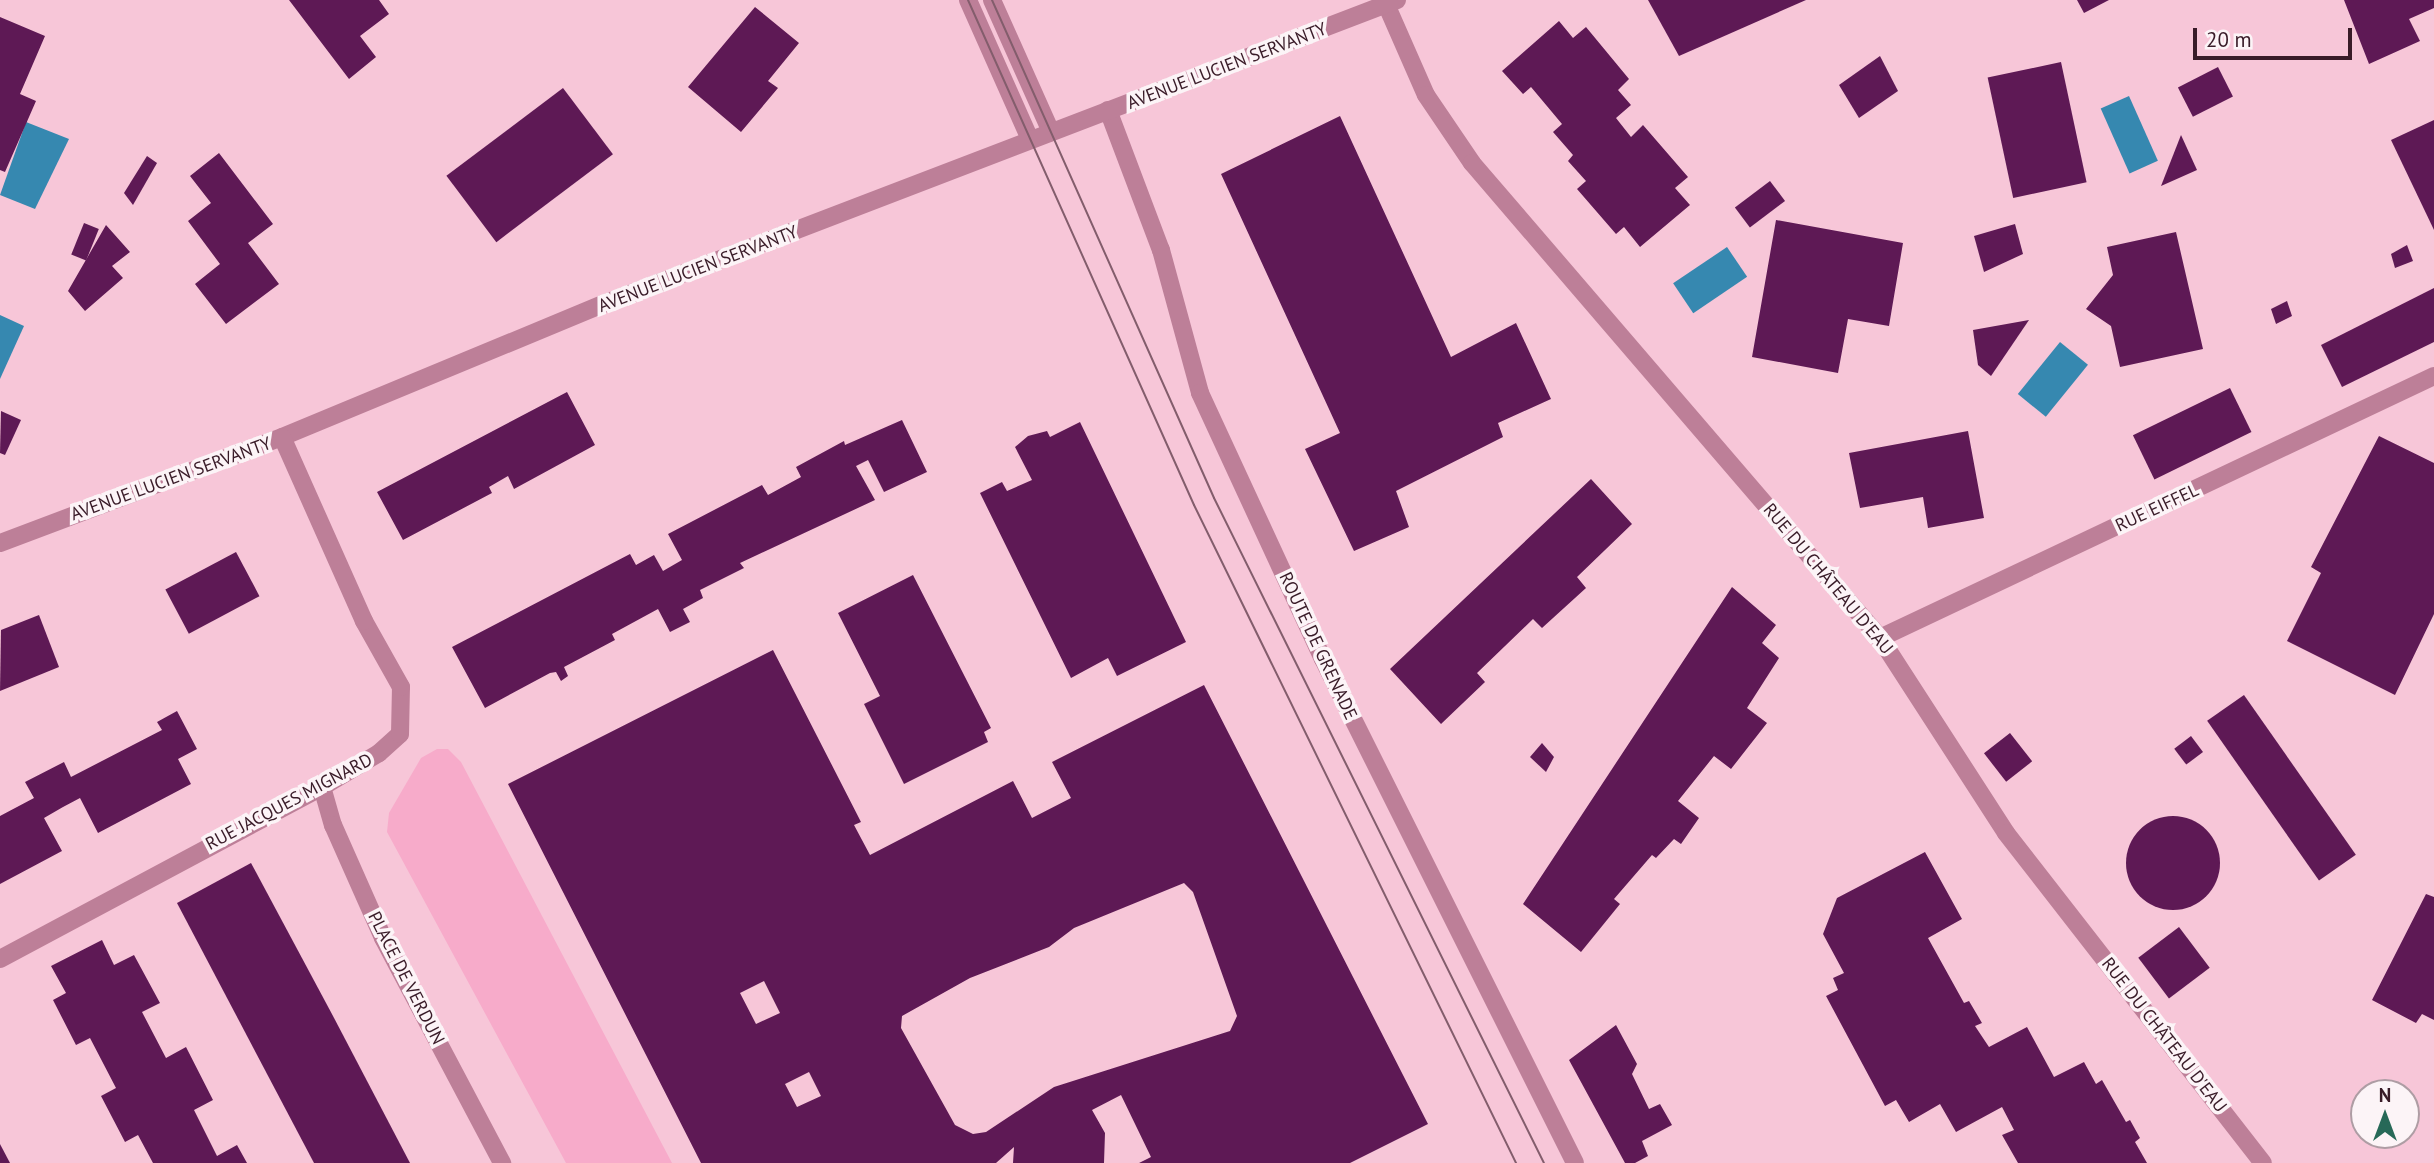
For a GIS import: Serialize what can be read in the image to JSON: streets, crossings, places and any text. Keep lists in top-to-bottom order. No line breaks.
{"streets":{"street":["AVENUE LUCIEN SERVANTY","RUE EIFFEL","RUE DU CHÂTEAU D'EAU","ROUTE DE GRENADE","RUE JACQUES MIGNARD","PLACE DE VERDUN"]},"crossings":[["AVENUE LUCIEN SERVANTY","RUE DU CHÂTEAU D'EAU"],["AVENUE LUCIEN SERVANTY","ROUTE DE GRENADE"],["AVENUE LUCIEN SERVANTY","RUE JACQUES MIGNARD"],["RUE EIFFEL","RUE DU CHÂTEAU D'EAU"],["RUE JACQUES MIGNARD","PLACE DE VERDUN"]],"scale_bar":"20 m","north":"top"}
